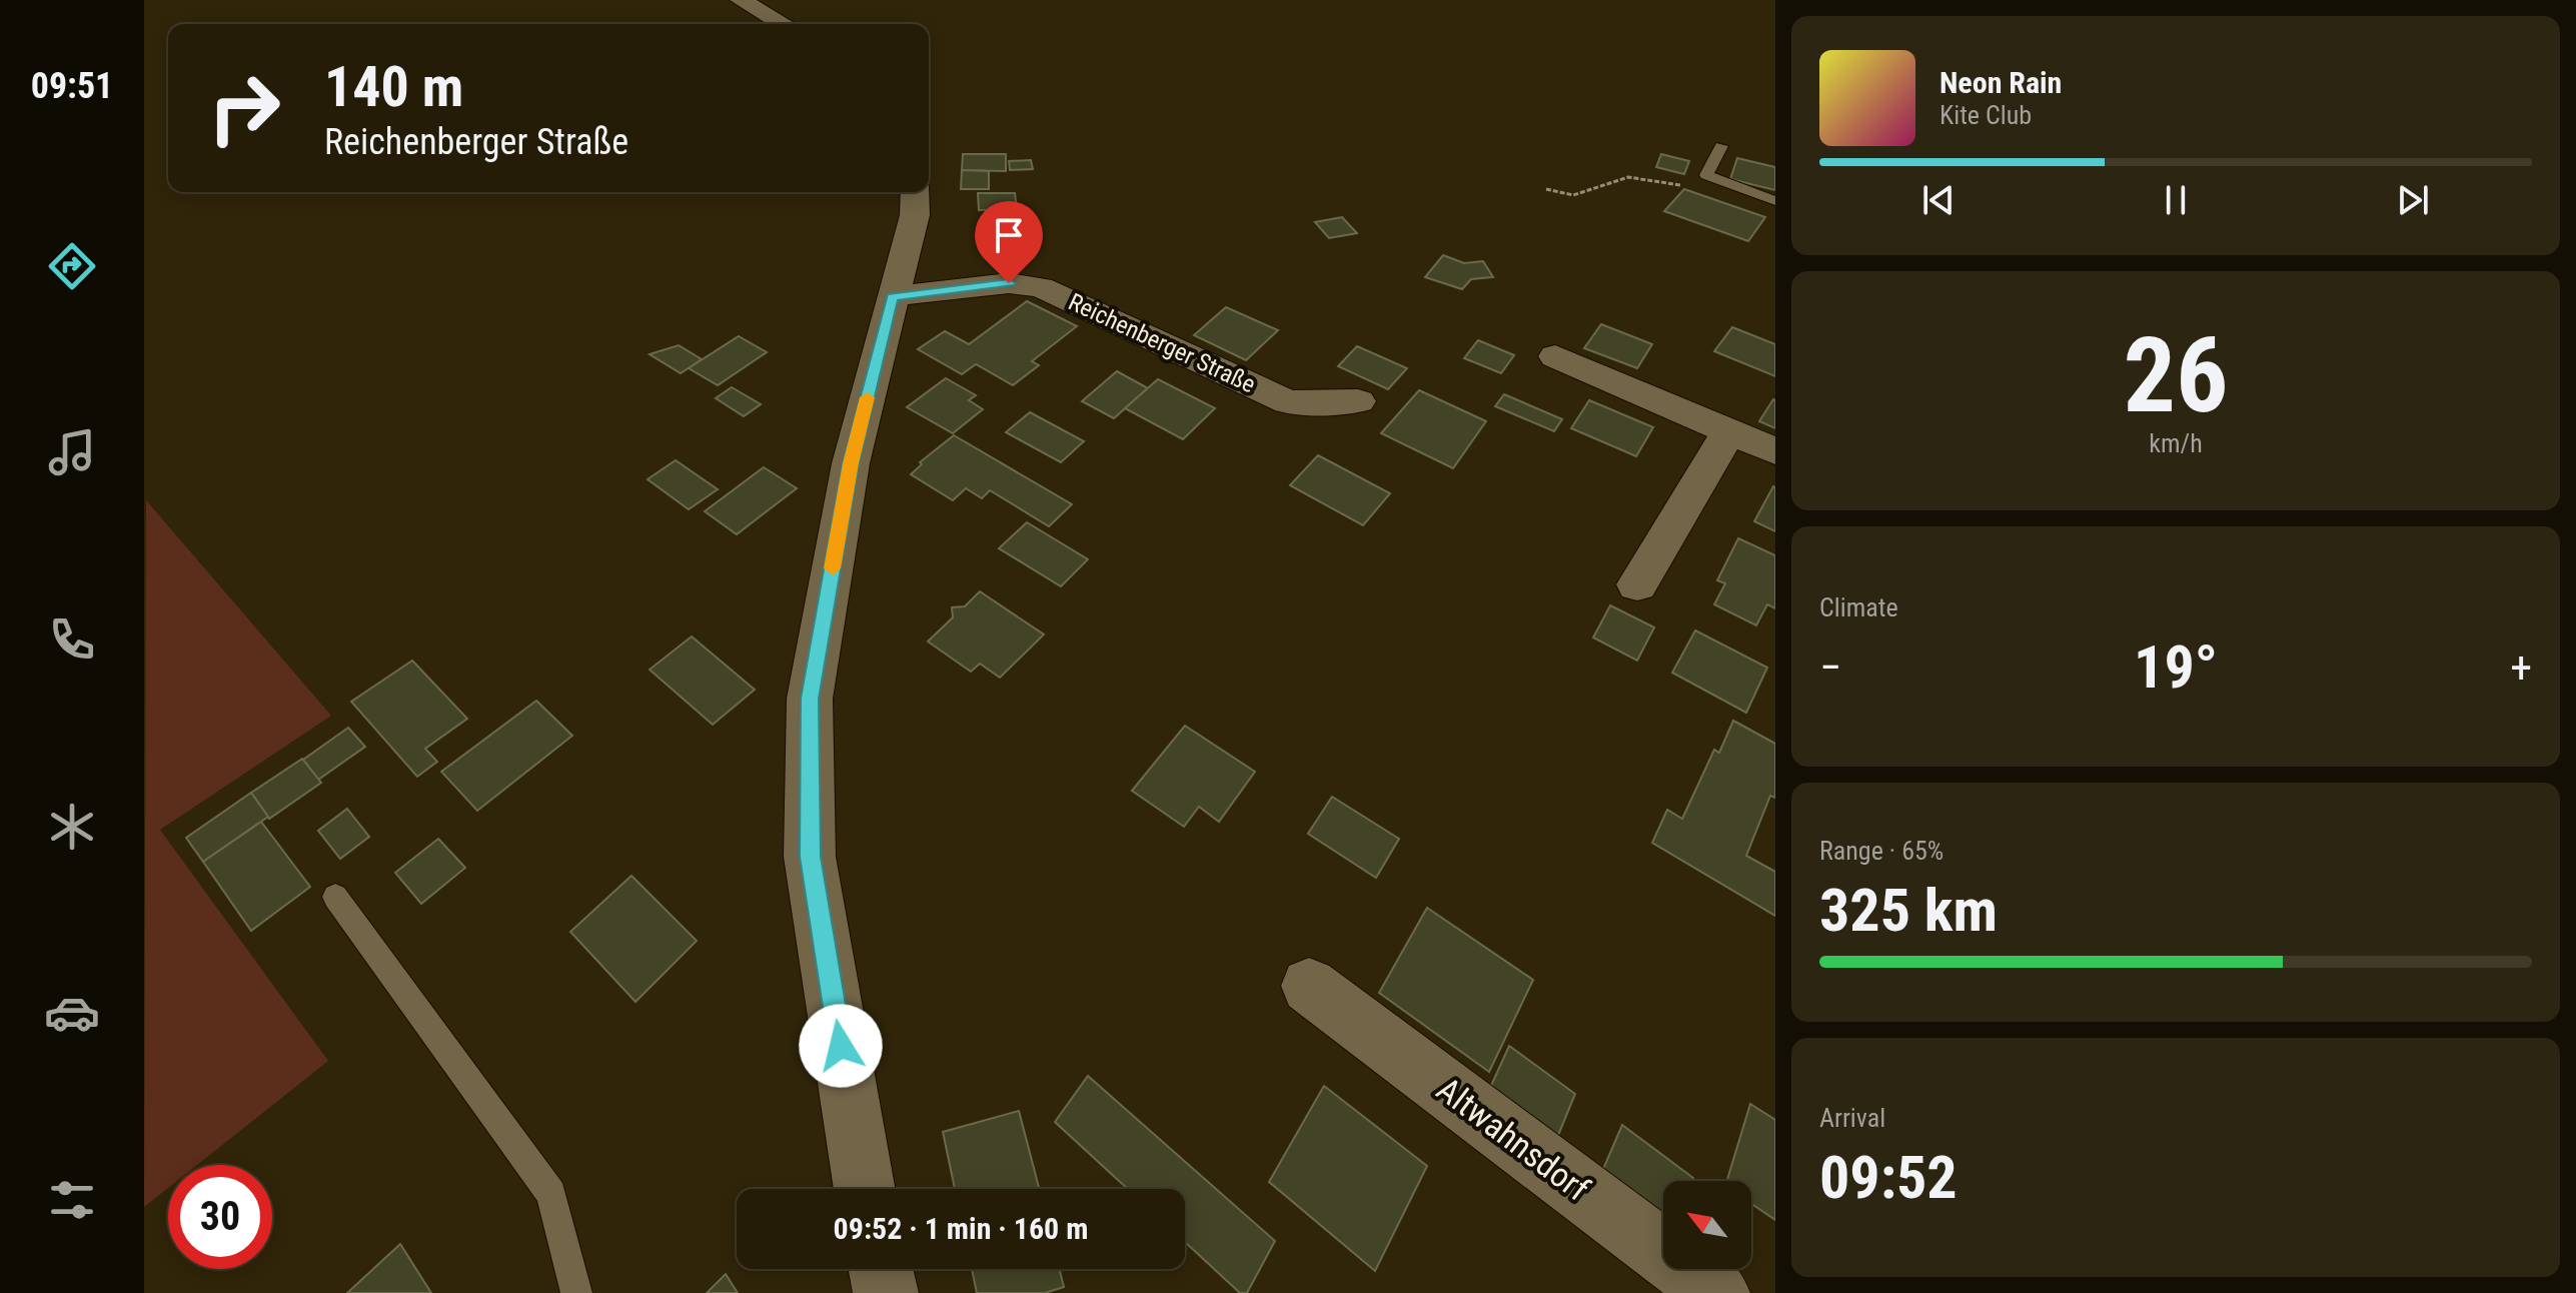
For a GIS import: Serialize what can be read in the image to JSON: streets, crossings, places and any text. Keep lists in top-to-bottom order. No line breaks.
{"streets":{"street":["Reichenberger Straße","Altwahnsdorf"]},"north":"top left","page":{"tabs":"09:51","turn":["140 m","Reichenberger Straße"],"song":["Neon Rain","Kite Club"],"tile":[["26","km/h"],"Climate",["Range · 65%","325 km"],["Arrival","09:52"]],"heat":["−","19°","+"],"limit":"30","trip":"09:52 · 1 min · 160 m"}}
